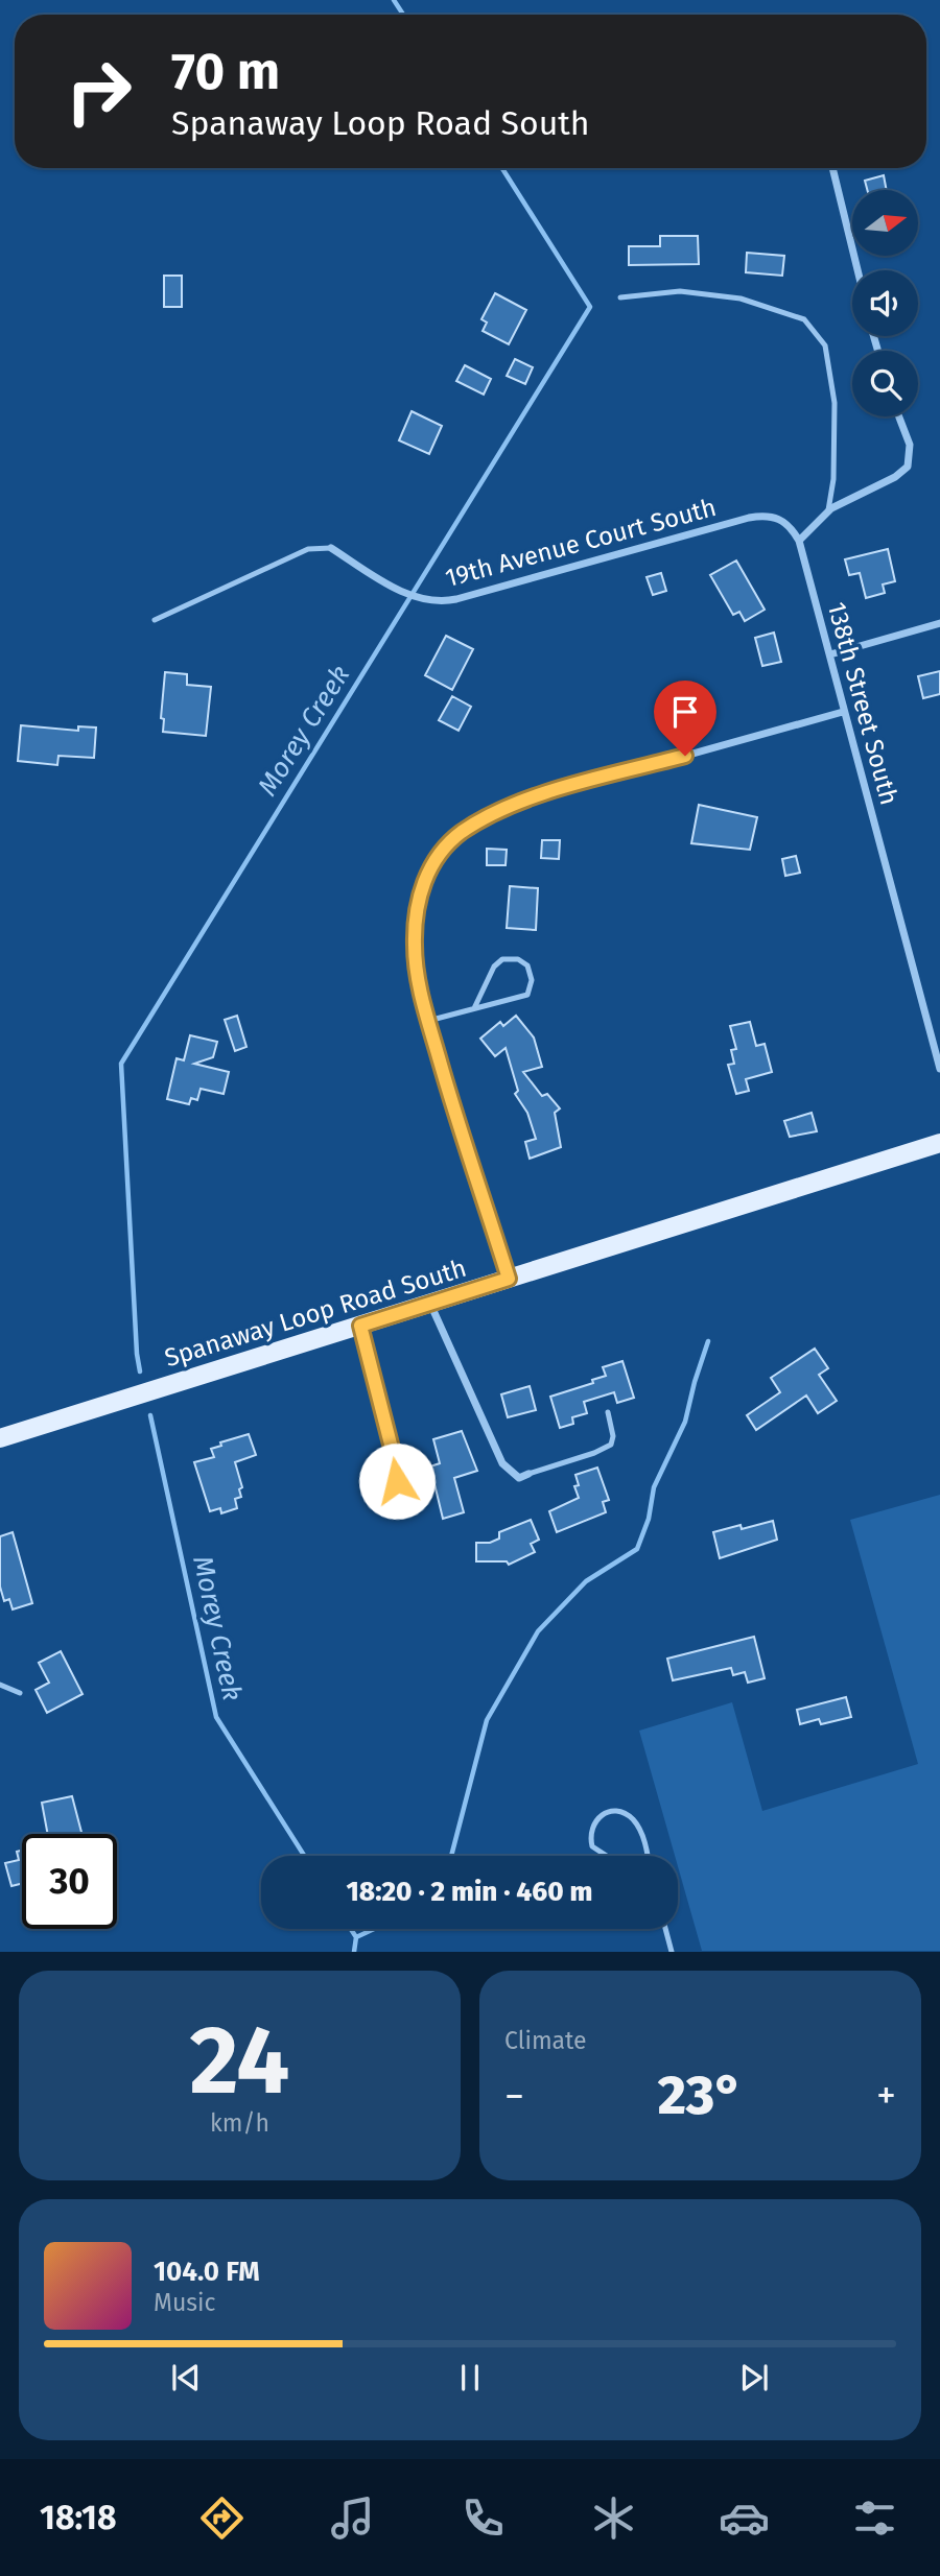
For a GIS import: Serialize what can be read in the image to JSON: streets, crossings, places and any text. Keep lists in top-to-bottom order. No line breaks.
{"streets":{"main road":["Spanaway Loop Road South"],"street":["19th Avenue Court South","138th Street South"]},"crossings":[["19th Avenue Court South","138th Street South"]],"water":["Morey Creek"],"north":"right","page":{"turn":["70 m","Spanaway Loop Road South"],"limit":"30","trip":"18:20 · 2 min · 460 m","tile":[["24","km/h"],"Climate"],"heat":["−","23°","+"],"song":["104.0 FM","Music"],"tabs":"18:18"}}
